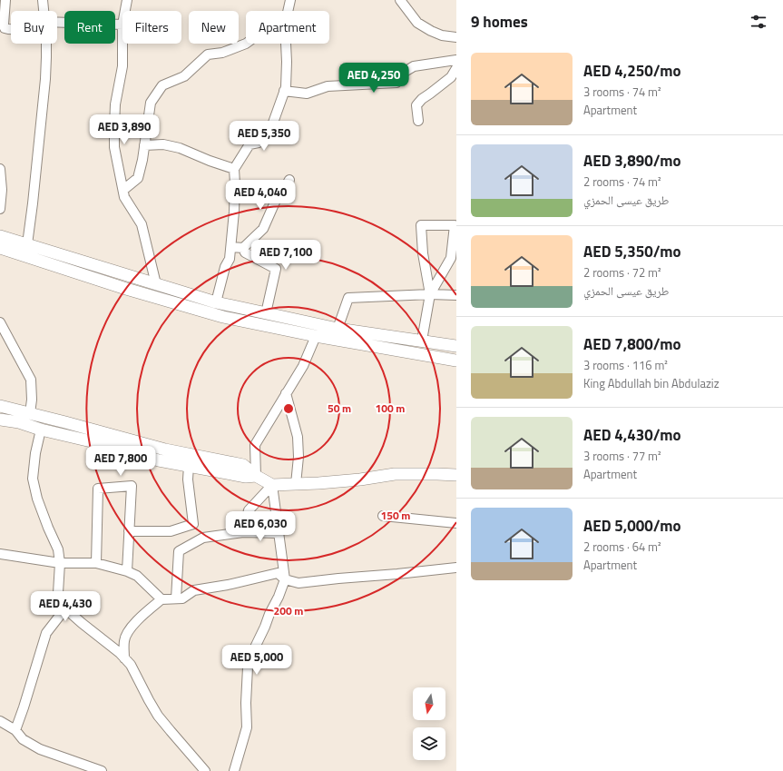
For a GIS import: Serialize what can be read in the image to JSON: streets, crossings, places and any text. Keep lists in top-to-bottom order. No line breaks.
{"north":"bottom","page":{"heading":"9 homes","chip":["Buy","Rent","Filters","New","Apartment"],"list":[{"name":"AED 4,250/mo","note":"3 rooms · 74 m² · Apartment"},{"name":"AED 3,890/mo","note":"2 rooms · 74 m² · طريق عيسى الحمزي"},{"name":"AED 5,350/mo","note":"2 rooms · 72 m² · طريق عيسى الحمزي"},{"name":"AED 7,800/mo","note":"3 rooms · 116 m² · King Abdullah bin Abdulaziz"},{"name":"AED 4,430/mo","note":"3 rooms · 77 m² · Apartment"},{"name":"AED 5,000/mo","note":"2 rooms · 64 m² · Apartment"}],"price":["AED 4,250","AED 3,890","AED 5,350","AED 4,040","AED 7,100","AED 7,800","AED 6,030","AED 4,430","AED 5,000"]},"rings":["50 m","100 m","150 m","200 m"]}
